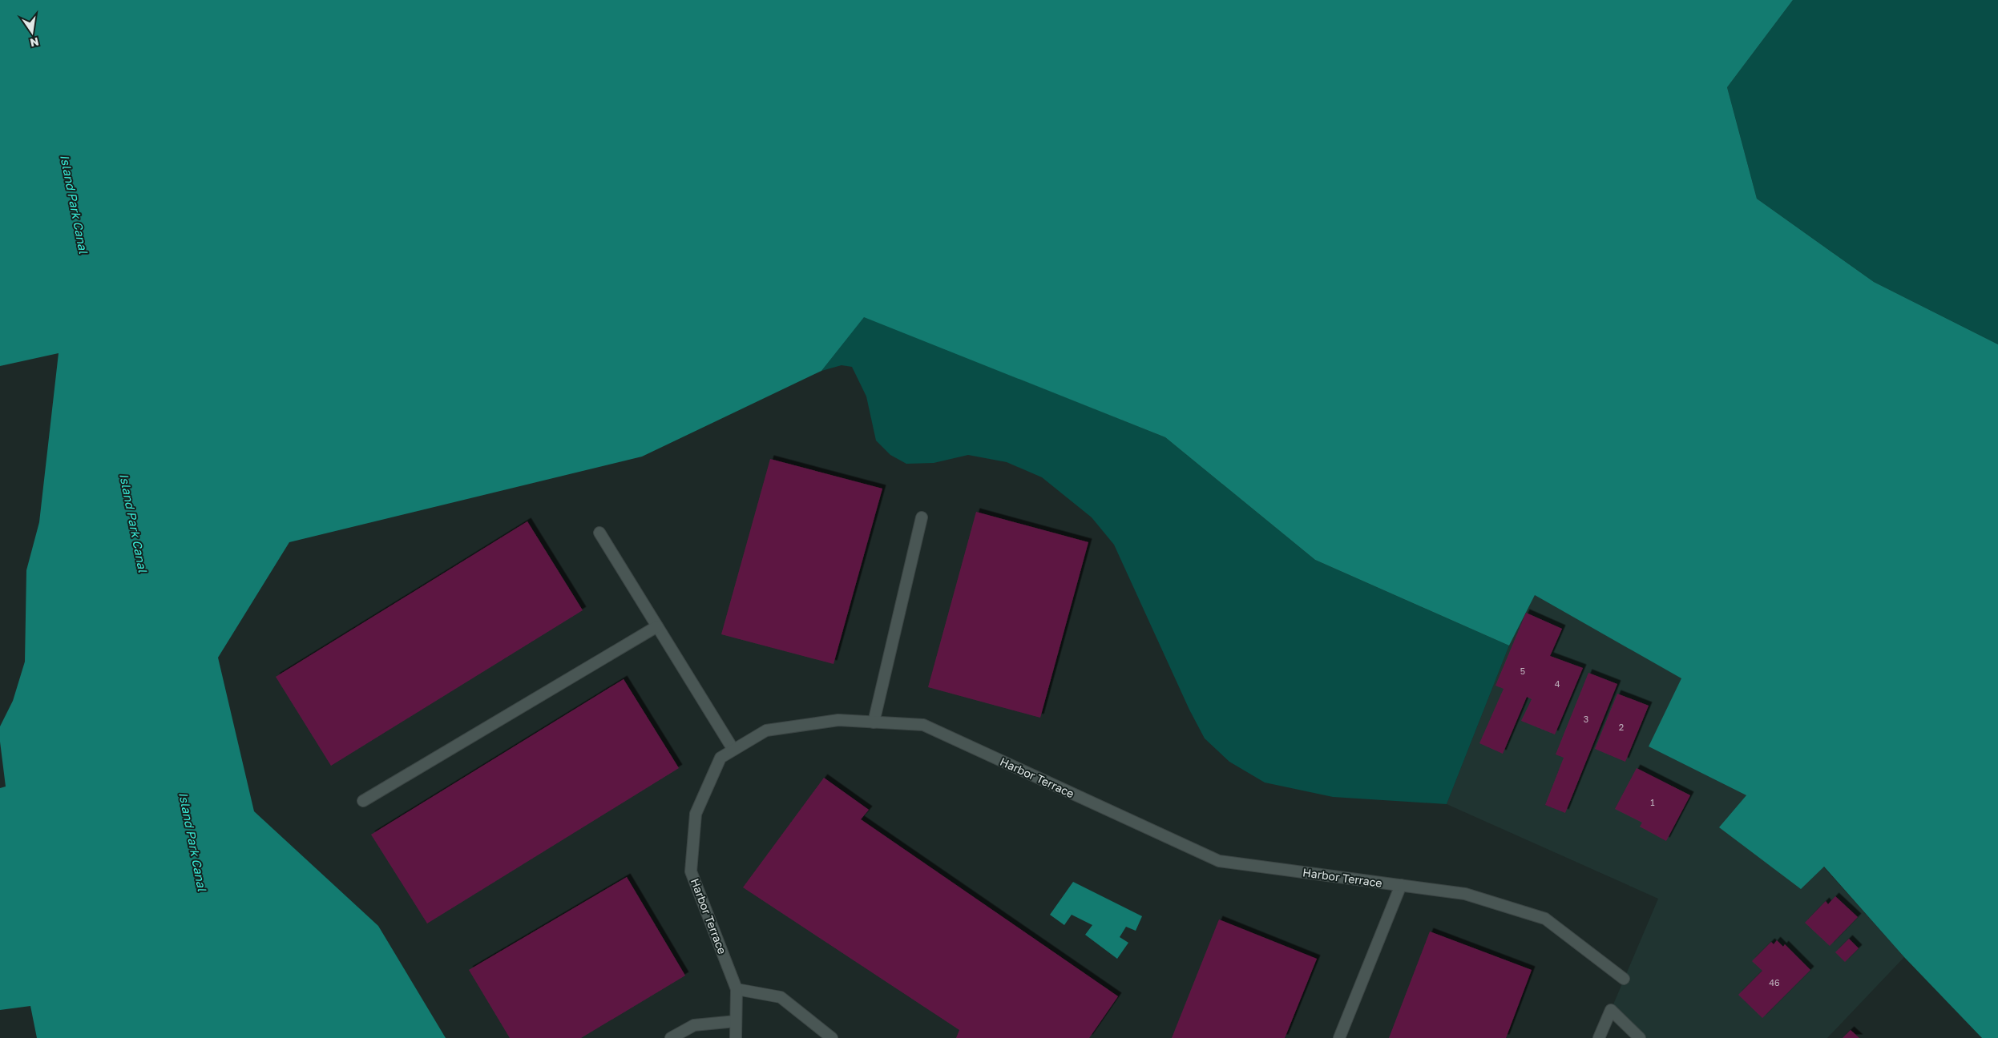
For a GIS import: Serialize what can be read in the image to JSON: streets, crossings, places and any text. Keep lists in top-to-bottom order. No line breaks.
{"streets":{"street":["Harbor Terrace"]},"water":["Island Park Canal"],"house_numbers":["5","4","3","2","1","46"],"north":"bottom"}
